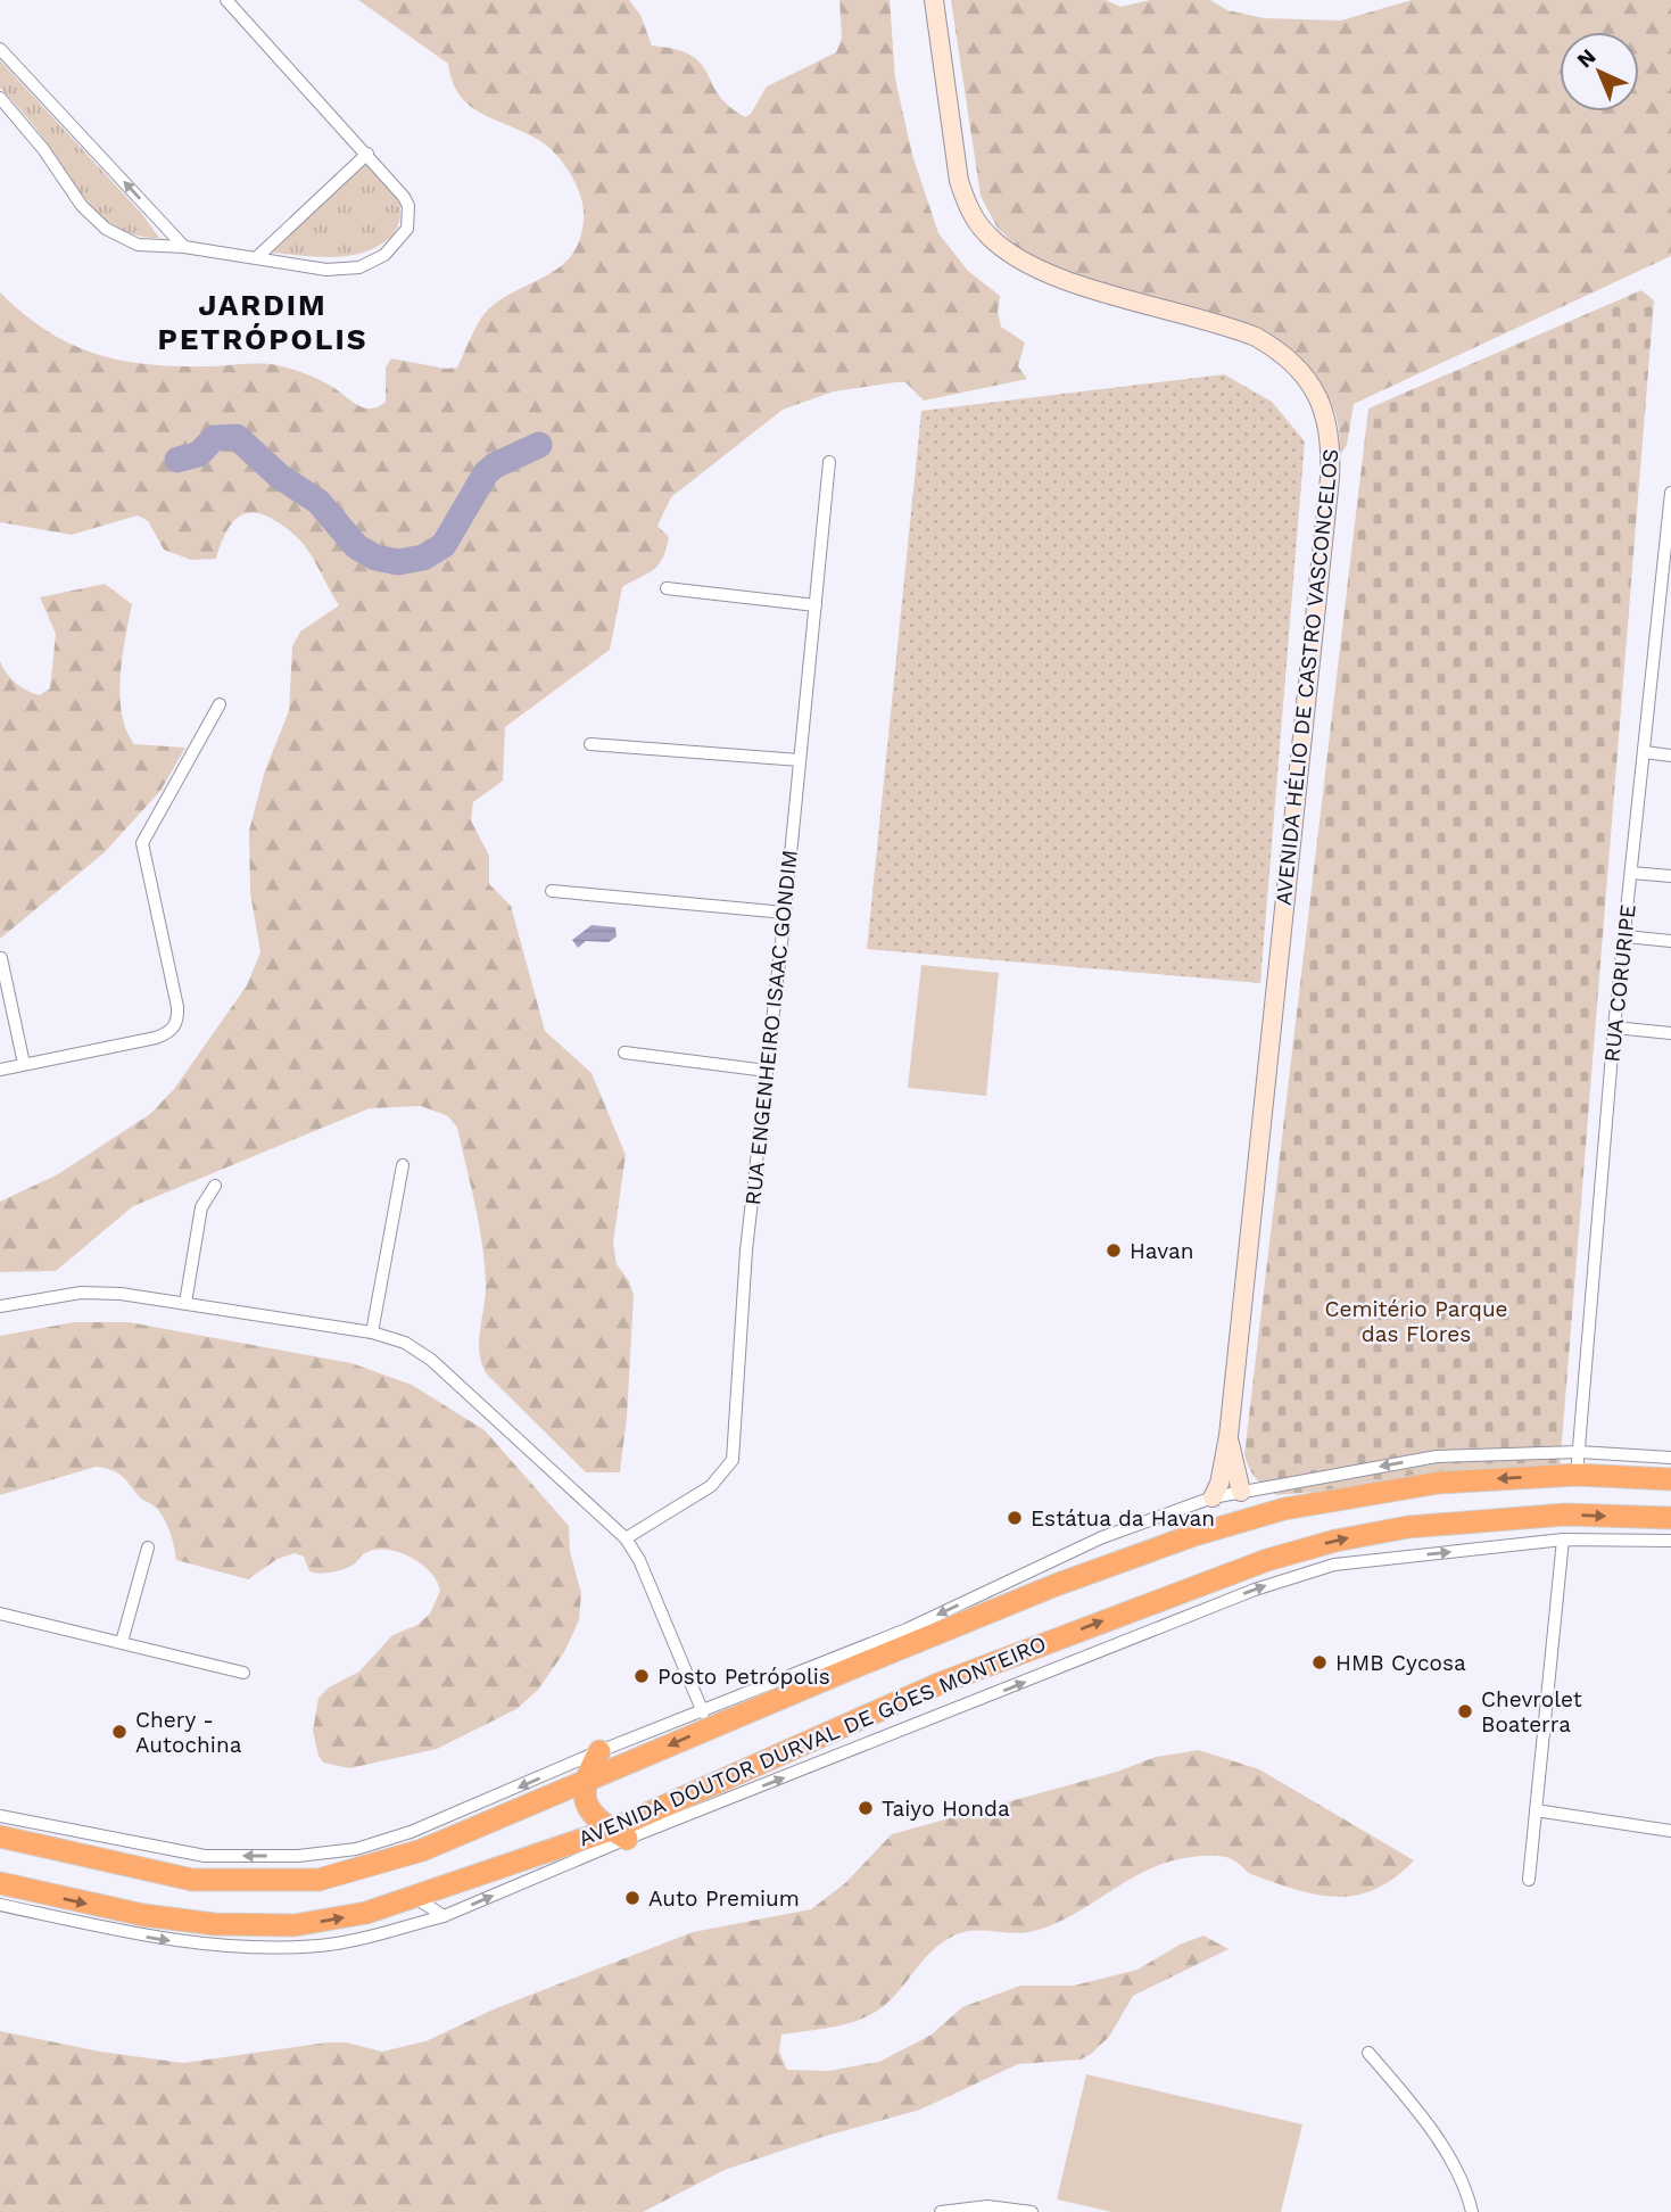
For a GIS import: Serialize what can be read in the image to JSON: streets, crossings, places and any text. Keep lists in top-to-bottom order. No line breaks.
{"streets":{"highway":["AVENIDA DOUTOR DURVAL DE GÓES MONTEIRO"],"street":["AVENIDA HÉLIO DE CASTRO VASCONCELOS","RUA CORURIPE","RUA ENGENHEIRO ISAAC GONDIM"]},"districts":["JARDIM PETRÓPOLIS"],"parks":["Cemitério Parque das Flores"],"places":["Havan","Estátua da Havan","HMB Cycosa","Posto Petrópolis","Chevrolet Boaterra","Chery - Autochina","Taiyo Honda","Auto Premium"],"north":"top left"}
